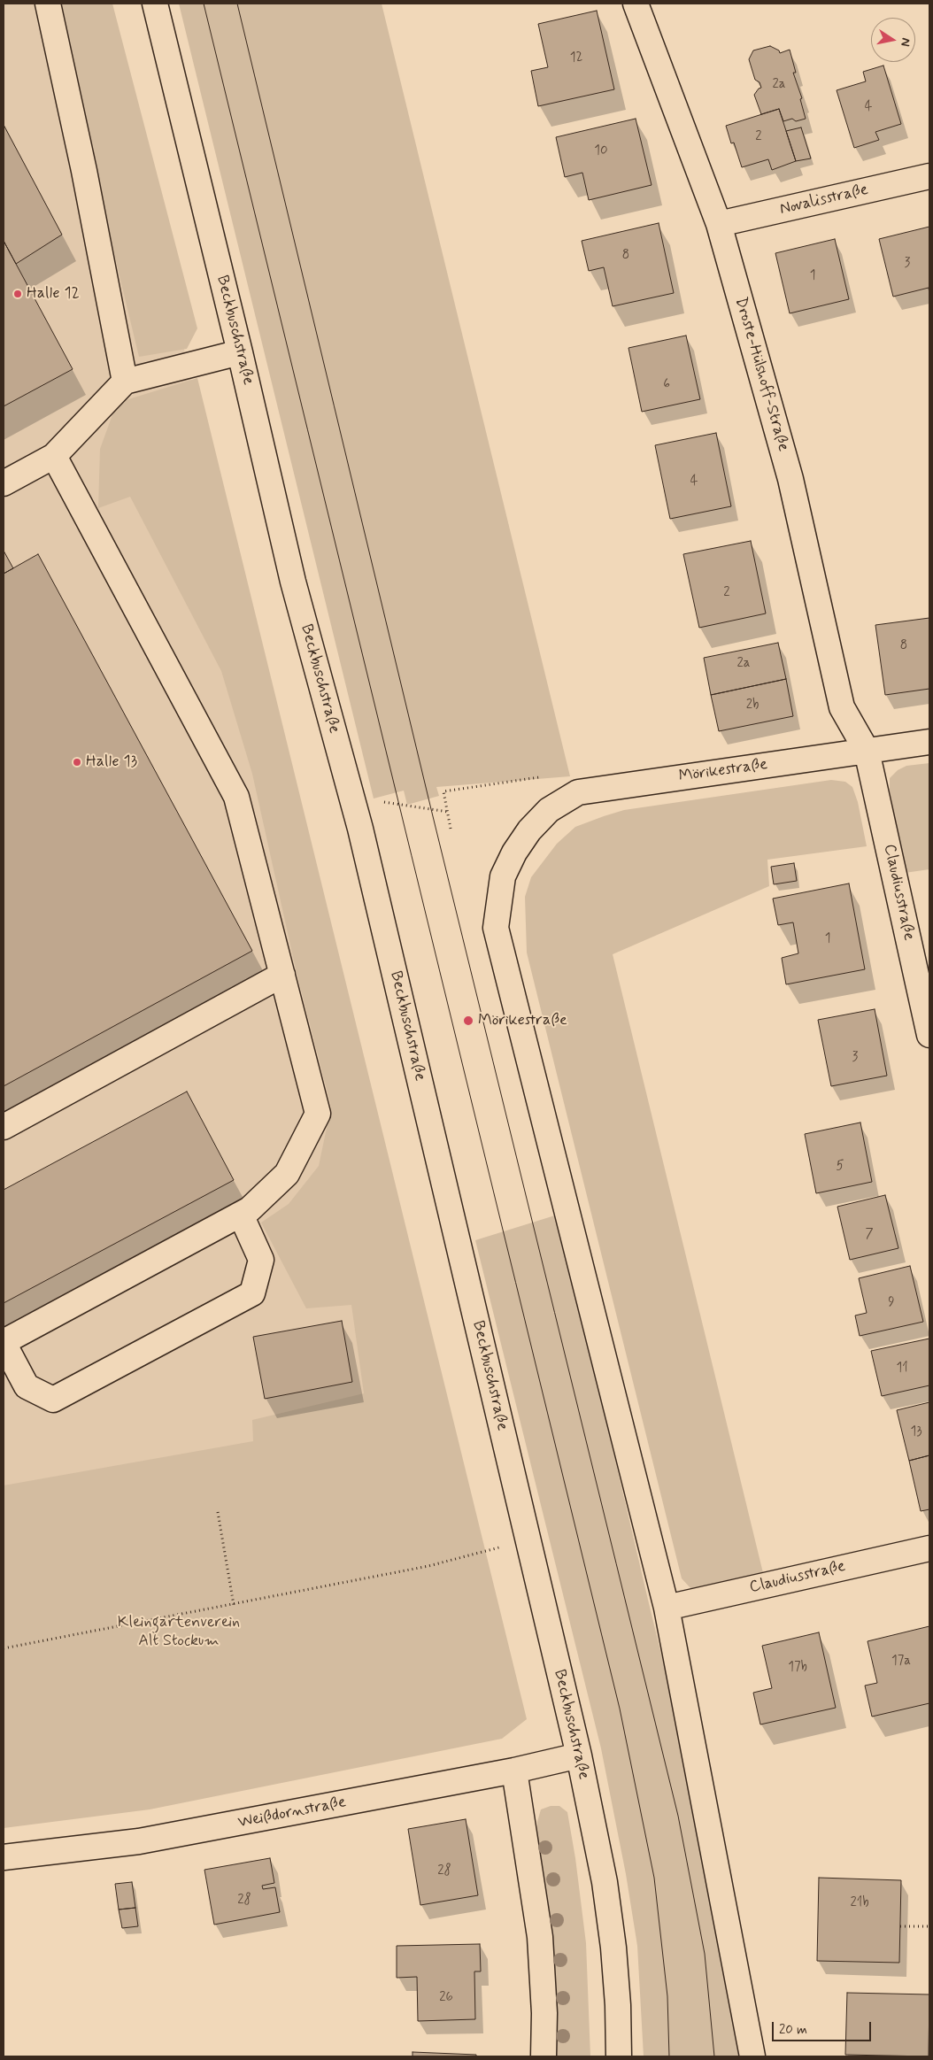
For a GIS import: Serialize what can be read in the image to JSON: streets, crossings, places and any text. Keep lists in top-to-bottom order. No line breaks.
{"streets":{"street":["Novalisstraße","Beckbuschstraße","Droste-Hülshoff-Straße","Mörikestraße","Claudiusstraße","Weißdornstraße"]},"crossings":[["Novalisstraße","Droste-Hülshoff-Straße"],["Beckbuschstraße","Weißdornstraße"],["Droste-Hülshoff-Straße","Mörikestraße"],["Droste-Hülshoff-Straße","Claudiusstraße"],["Mörikestraße","Claudiusstraße"]],"parks":["Kleingartenverein Alt Stockum"],"places":["Halle 12","Halle 13","Mörikestraße"],"house_numbers":["12","2a","4","2","10","8","3","1","6","4","2","8","2a","2b","1","3","5","7","9","11","13","17a","17b","28","28","21b","26"],"scale_bar":"20 m","north":"right"}
